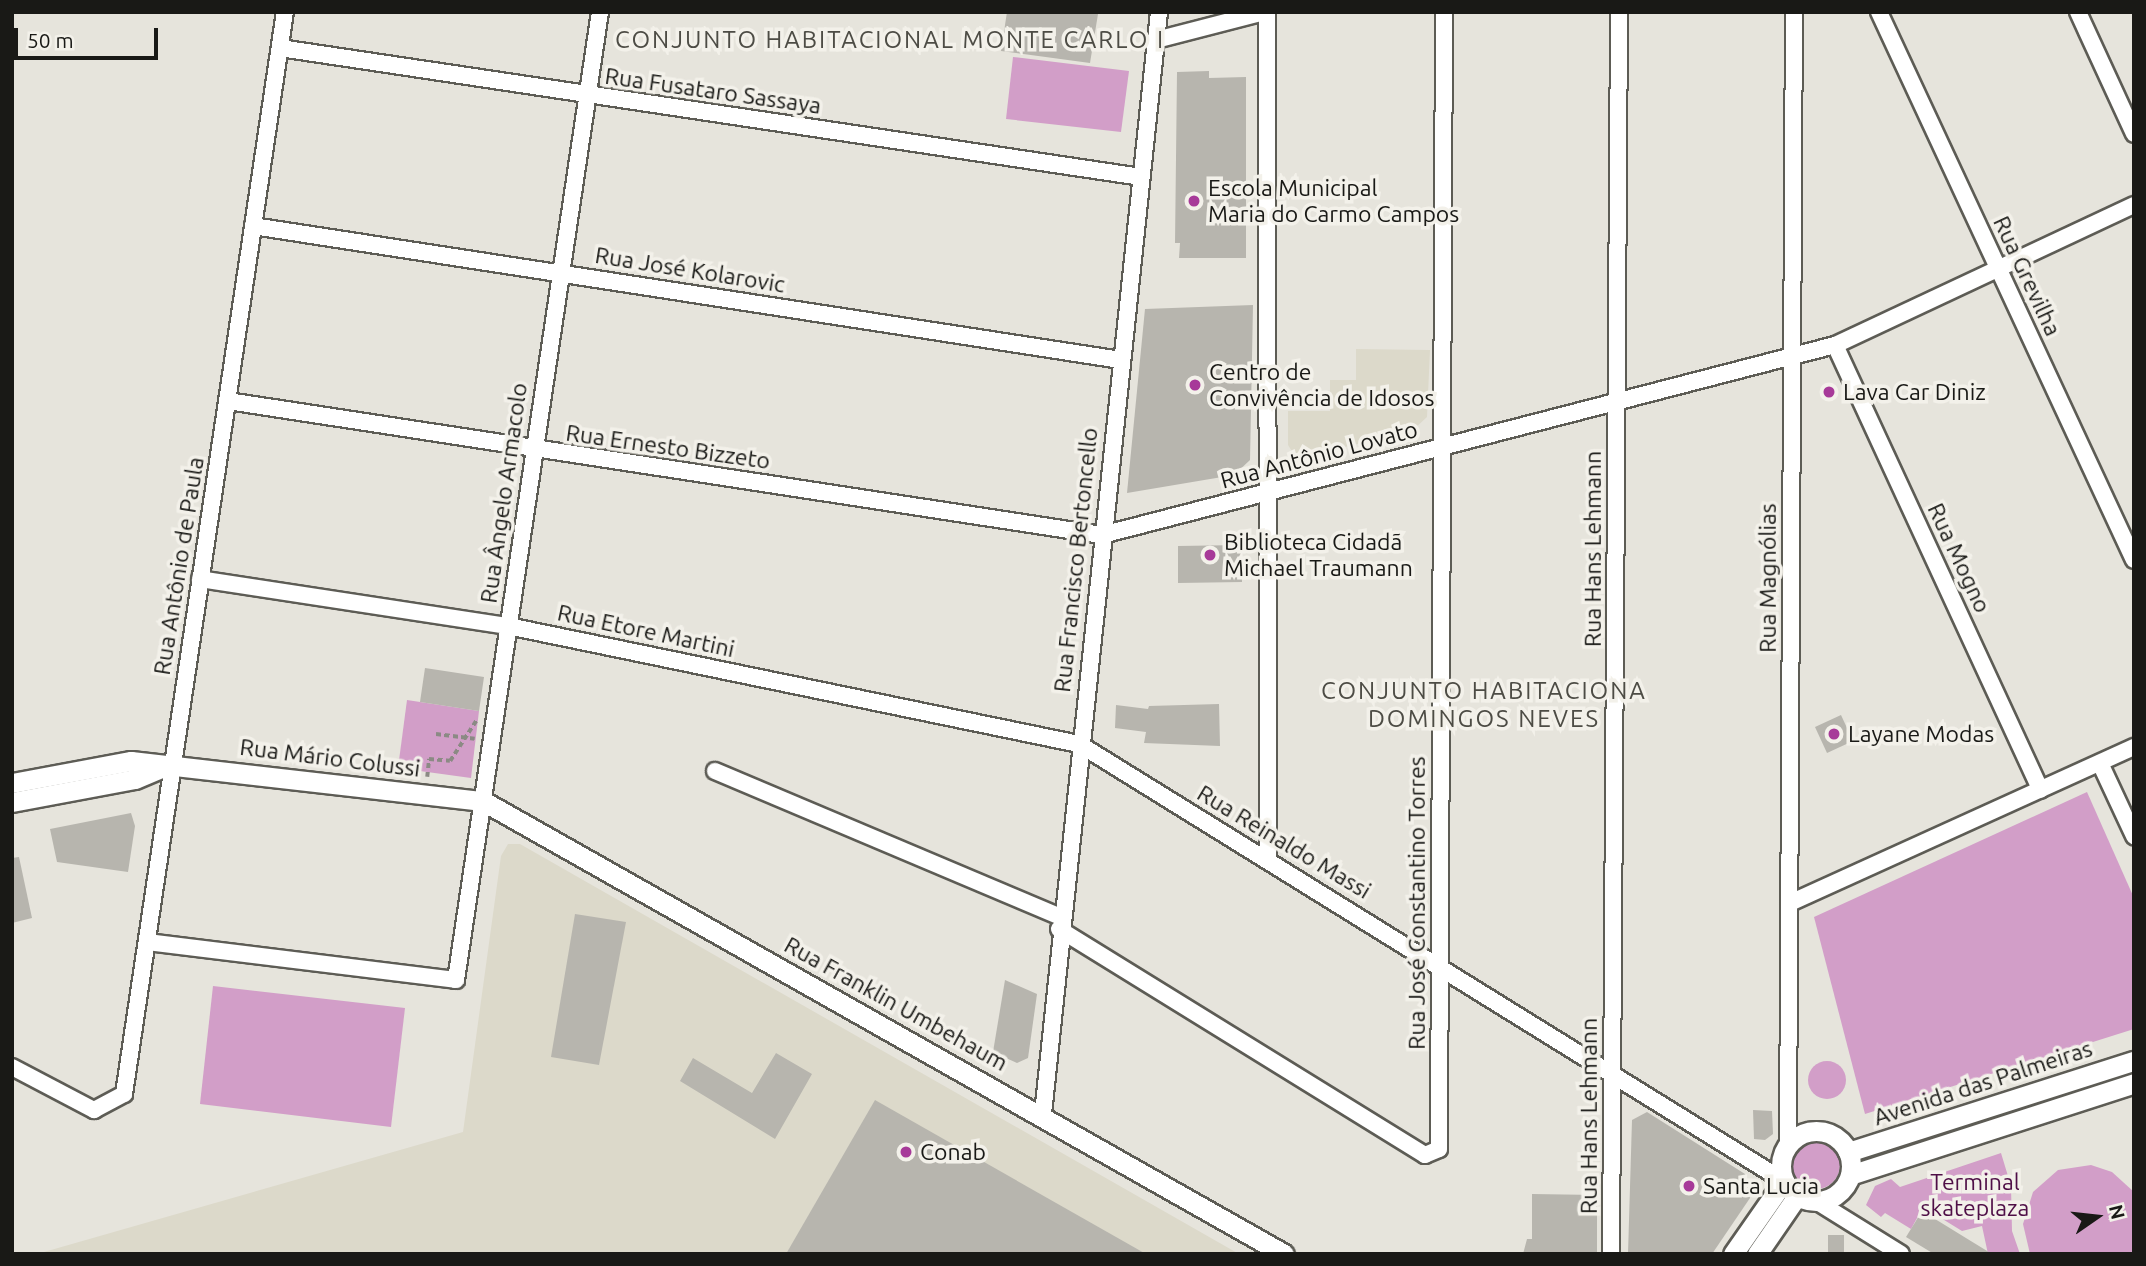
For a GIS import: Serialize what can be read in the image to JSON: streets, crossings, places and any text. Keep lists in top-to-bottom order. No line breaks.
{"streets":{"street":["Rua Fusataro Sassaya","Rua José Kolarovic","Rua Grevilha","Rua Ernesto Bizzeto","Rua Antônio Lovato","Rua Ângelo Armacolo","Rua Hans Lehmann","Rua Mogno","Rua Francisco Bertoncello","Rua Antônio de Paula","Rua Magnólias","Rua Etore Martini","Rua Mário Colussi","Rua Reinaldo Massi","Rua José Constantino Torres","Rua Franklin Umbehaum","Avenida das Palmeiras"]},"crossings":[["Rua Fusataro Sassaya","Rua Ângelo Armacolo"],["Rua Fusataro Sassaya","Rua Francisco Bertoncello"],["Rua Fusataro Sassaya","Rua Antônio de Paula"],["Rua José Kolarovic","Rua Ângelo Armacolo"],["Rua José Kolarovic","Rua Francisco Bertoncello"],["Rua José Kolarovic","Rua Antônio de Paula"],["Rua Grevilha","Rua Antônio Lovato"],["Rua Ernesto Bizzeto","Rua Antônio Lovato"],["Rua Ernesto Bizzeto","Rua Ângelo Armacolo"],["Rua Ernesto Bizzeto","Rua Francisco Bertoncello"],["Rua Ernesto Bizzeto","Rua Antônio de Paula"],["Rua Antônio Lovato","Rua Hans Lehmann"],["Rua Antônio Lovato","Rua Mogno"],["Rua Antônio Lovato","Rua Francisco Bertoncello"],["Rua Antônio Lovato","Rua Magnólias"],["Rua Antônio Lovato","Rua José Constantino Torres"],["Rua Ângelo Armacolo","Rua Antônio de Paula"],["Rua Ângelo Armacolo","Rua Etore Martini"],["Rua Ângelo Armacolo","Rua Mário Colussi"],["Rua Ângelo Armacolo","Rua Franklin Umbehaum"],["Rua Hans Lehmann","Rua Reinaldo Massi"],["Rua Francisco Bertoncello","Rua Etore Martini"],["Rua Francisco Bertoncello","Rua Reinaldo Massi"],["Rua Francisco Bertoncello","Rua José Constantino Torres"],["Rua Francisco Bertoncello","Rua Franklin Umbehaum"],["Rua Antônio de Paula","Rua Etore Martini"],["Rua Antônio de Paula","Rua Mário Colussi"],["Rua Magnólias","Rua Reinaldo Massi"],["Rua Magnólias","Avenida das Palmeiras"],["Rua Etore Martini","Rua Reinaldo Massi"],["Rua Mário Colussi","Rua Franklin Umbehaum"],["Rua Reinaldo Massi","Rua José Constantino Torres"],["Rua Reinaldo Massi","Avenida das Palmeiras"]],"districts":["CONJUNTO HABITACIONAL MONTE CARLO I","CONJUNTO HABITACIONA DOMINGOS NEVES"],"parks":["Terminal skateplaza"],"places":["Escola Municipal Maria do Carmo Campos","Centro de Convivência de Idosos","Lava Car Diniz","Biblioteca Cidadã Michael Traumann","Layane Modas","Conab","Santa Lucia"],"scale_bar":"50 m","north":"right"}
